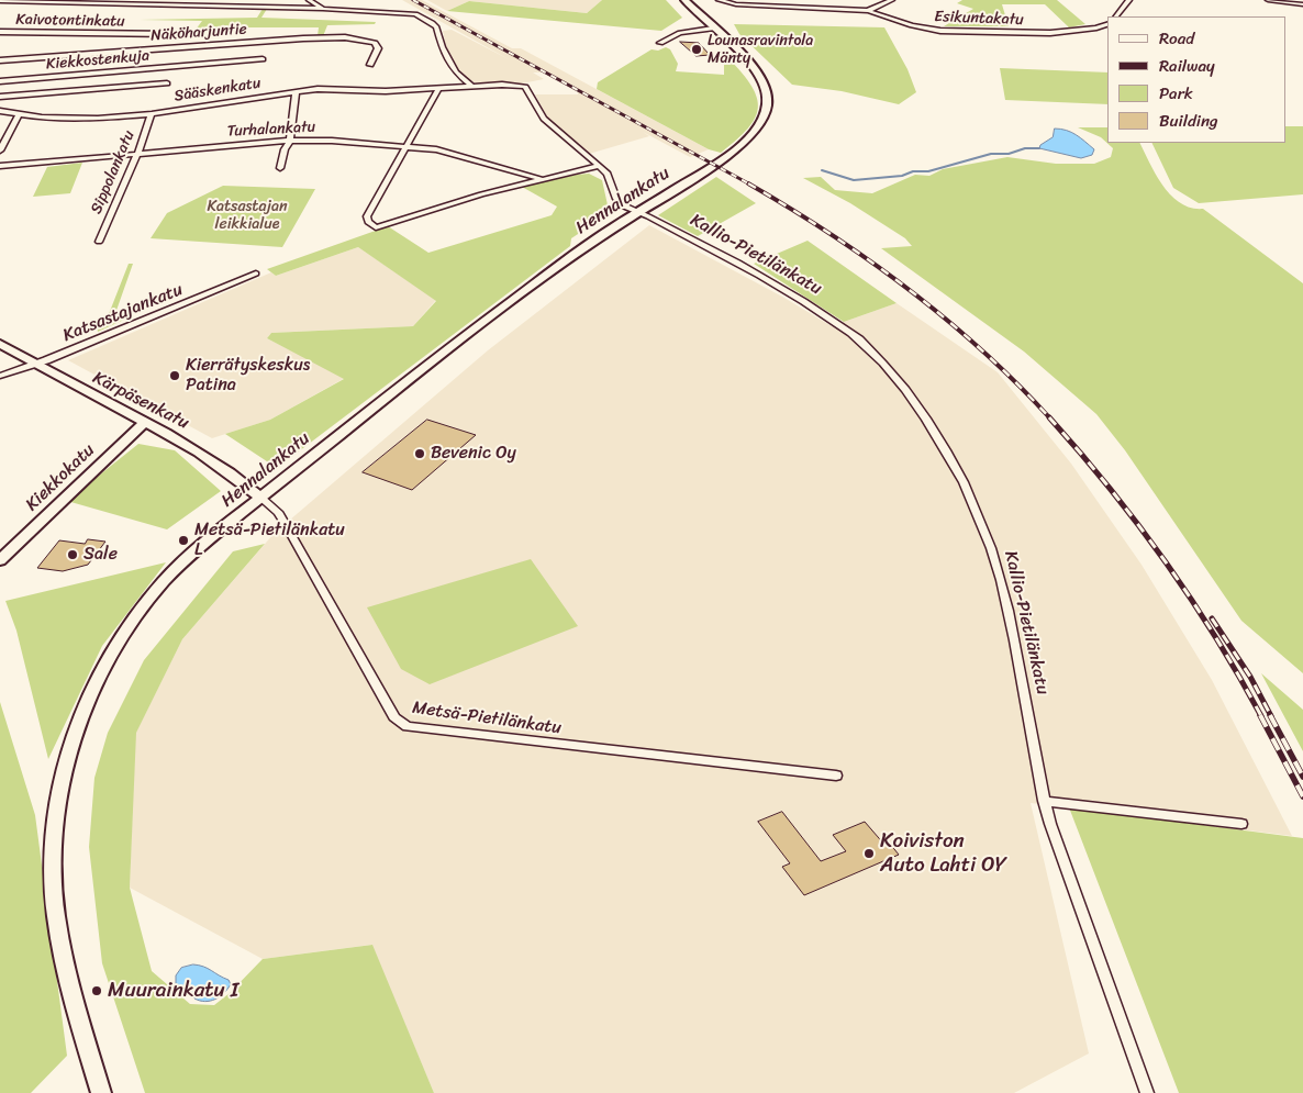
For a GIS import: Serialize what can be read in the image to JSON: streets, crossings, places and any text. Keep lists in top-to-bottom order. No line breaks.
{"streets":{"street":["Esikuntakatu","Kaivotontinkatu","Näköharjuntie","Kiekkostenkuja","Sääskenkatu","Turhalankatu","Sippolankatu","Hennalankatu","Kallio-Pietilänkatu","Katsastajankatu","Kärpäsenkatu","Kiekkokatu","Metsä-Pietilänkatu"]},"crossings":[["Sääskenkatu","Sippolankatu"],["Sääskenkatu","Kallio-Pietilänkatu"],["Turhalankatu","Sippolankatu"],["Hennalankatu","Kallio-Pietilänkatu"],["Hennalankatu","Kärpäsenkatu"],["Hennalankatu","Metsä-Pietilänkatu"],["Katsastajankatu","Kärpäsenkatu"],["Kärpäsenkatu","Kiekkokatu"],["Kärpäsenkatu","Metsä-Pietilänkatu"]],"parks":["Katsastajan leikkialue"],"places":["Lounasravintola Mänty","Kierrätyskeskus Patina","Bevenic Oy","Metsä-Pietilänkatu L","Sale","Koiviston Auto Lahti OY","Muurainkatu I"],"legend":["Road","Railway","Park","Building"]}
